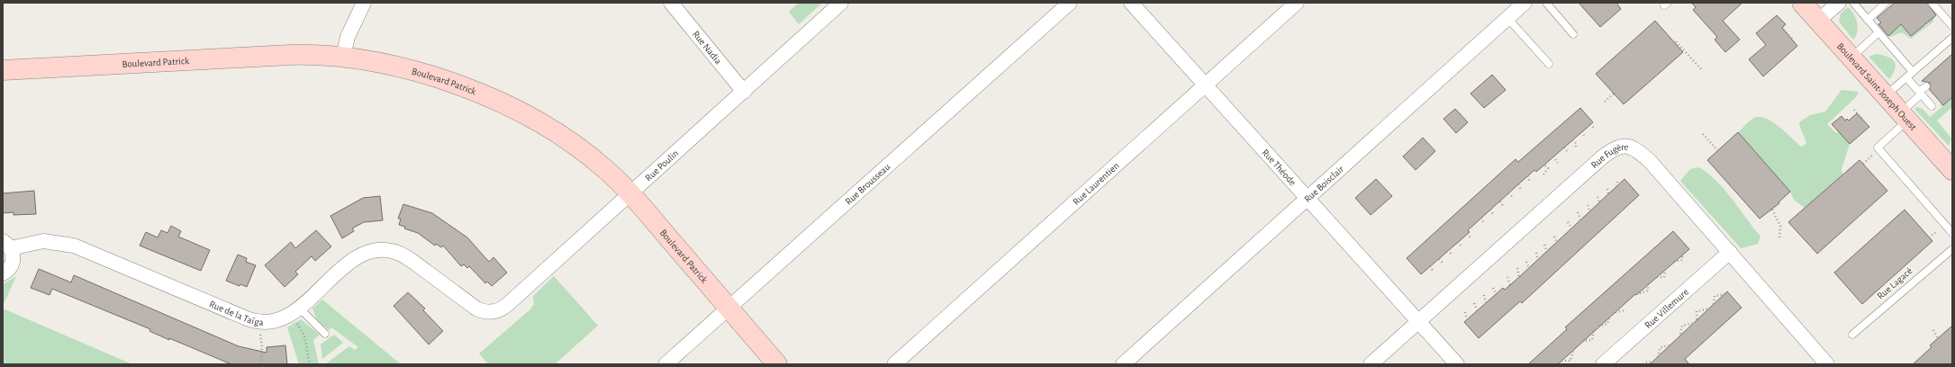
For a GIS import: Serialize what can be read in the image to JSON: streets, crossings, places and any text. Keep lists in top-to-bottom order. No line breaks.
{"streets":{"street":["Rue Nadia","Boulevard Patrick","Boulevard Saint-Joseph Ouest","Rue Fugère","Rue Poulin","Rue Théode","Rue Brousseau","Rue Laurentien","Rue Boisclair","Rue Villemure","Rue de la Taïga"],"lane":["Rue Lagacé"]},"crossings":[["Rue Nadia","Rue Poulin"],["Boulevard Patrick","Rue Poulin"],["Boulevard Patrick","Rue Brousseau"],["Rue Fugère","Rue Théode"],["Rue Fugère","Rue Villemure"],["Rue Poulin","Rue de la Taïga"],["Rue Théode","Rue Laurentien"],["Rue Théode","Rue Boisclair"]]}
